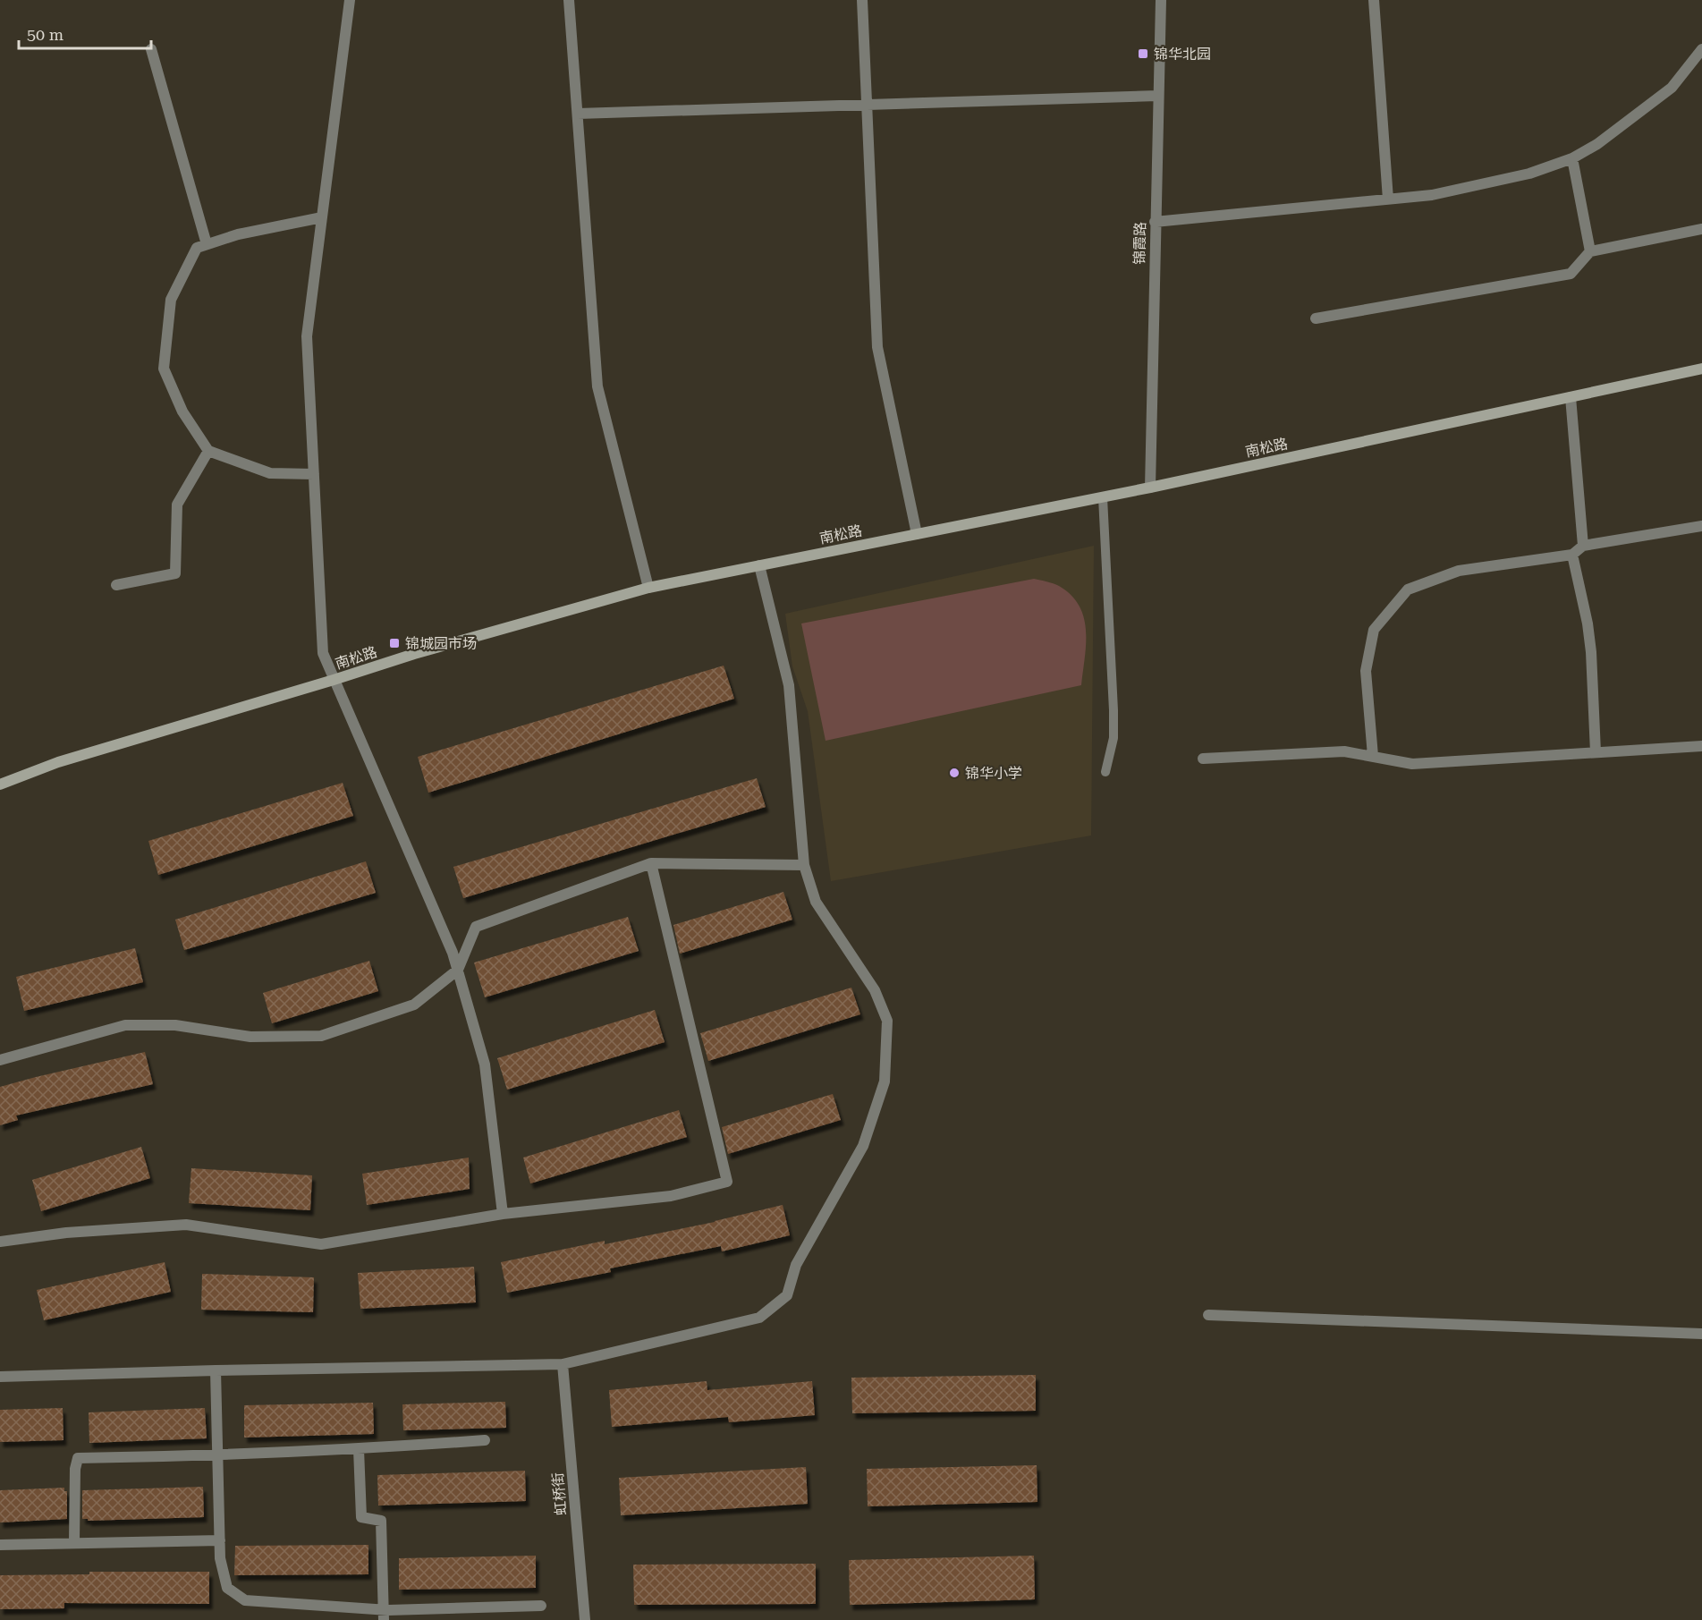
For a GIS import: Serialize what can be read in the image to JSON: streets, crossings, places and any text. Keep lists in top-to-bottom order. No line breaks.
{"streets":{"street":["锦霞路","南松路","虹桥街"]},"crossings":[["锦霞路","南松路"]],"places":{"transit":["锦华北园","锦城园市场"],"other":["锦华小学"]},"scale_bar":"50 m"}
